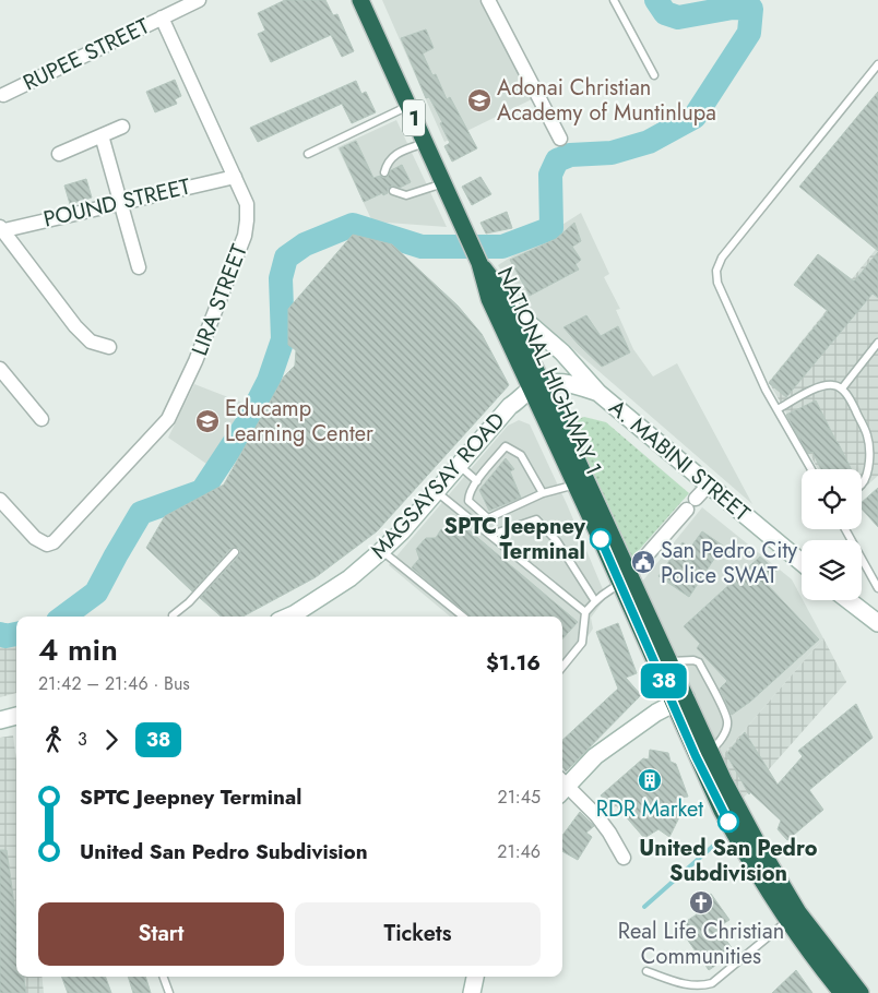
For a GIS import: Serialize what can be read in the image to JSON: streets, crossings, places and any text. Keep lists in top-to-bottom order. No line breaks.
{"streets":{"highway":["1","NATIONAL HIGHWAY 1"],"main road":["A. MABINI STREET","MAGSAYSAY ROAD"],"street":["RUPEE STREET","POUND STREET","LIRA STREET"]},"crossings":[["RUPEE STREET","LIRA STREET"],["1","NATIONAL HIGHWAY 1"],["POUND STREET","LIRA STREET"],["NATIONAL HIGHWAY 1","A. MABINI STREET"],["NATIONAL HIGHWAY 1","MAGSAYSAY ROAD"],["A. MABINI STREET","MAGSAYSAY ROAD"]],"places":{"school or university":["Adonai Christian Academy of Muntinlupa","Educamp Learning Center"],"other":["SPTC Jeepney Terminal","United San Pedro Subdivision"],"public building":["San Pedro City Police SWAT"],"building":["RDR Market"],"church":["Real Life Christian Communities"]},"lines":["bus line 38"],"page":{"on_map":"38","heading":["4 min","21:42 – 21:46 · Bus","$1.16"],"legs":["3","38"],"list":[{"name":"SPTC Jeepney Terminal","value":"21:45"},{"name":"United San Pedro Subdivision","value":"21:46"}],"buttons":["Start","Tickets"]}}
